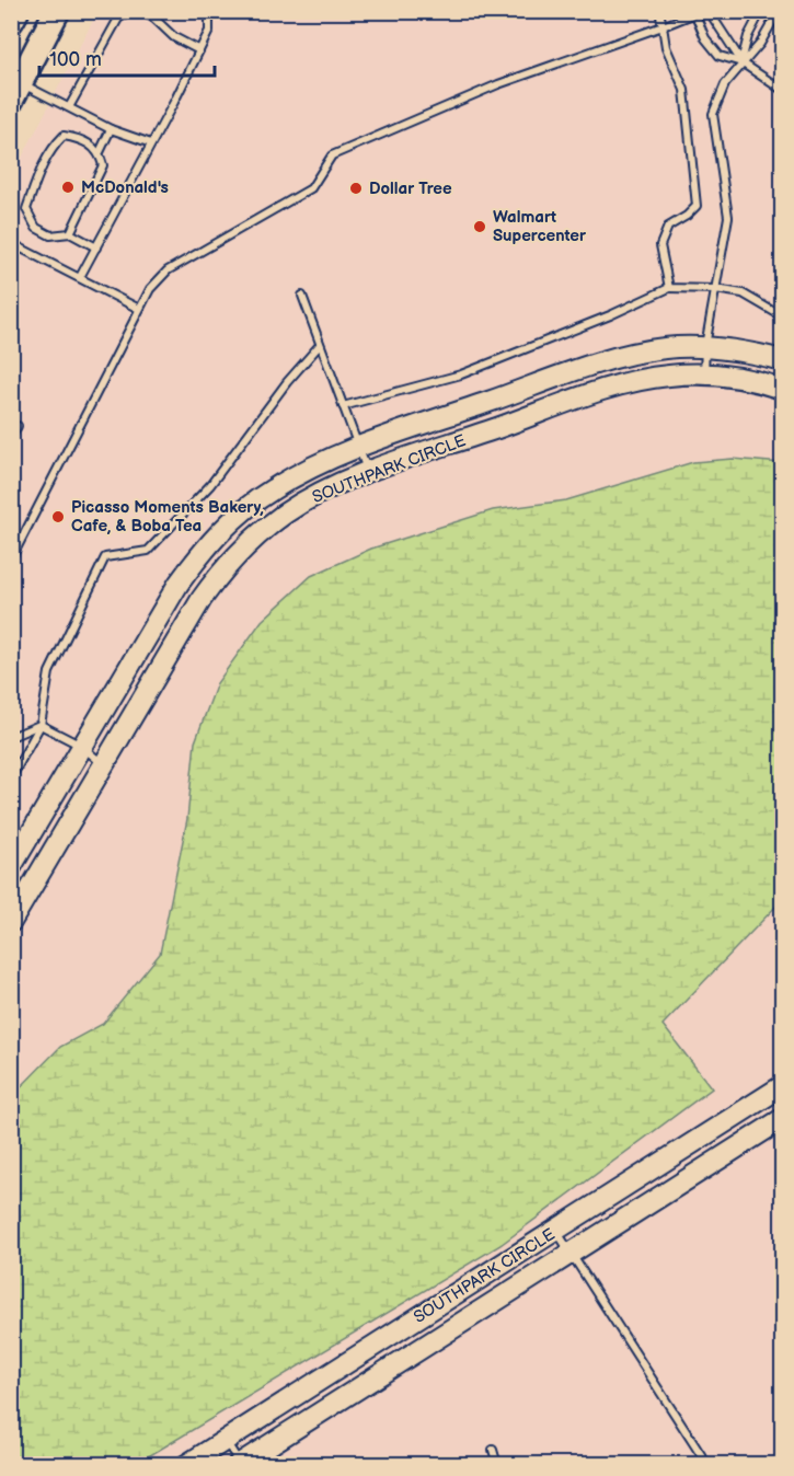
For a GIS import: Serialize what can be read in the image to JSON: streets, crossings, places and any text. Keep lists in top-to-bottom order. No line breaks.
{"streets":{"street":["SOUTHPARK CIRCLE"]},"places":["McDonald's","Dollar Tree","Walmart Supercenter","Picasso Moments Bakery, Cafe, & Boba Tea"],"scale_bar":"100 m"}
